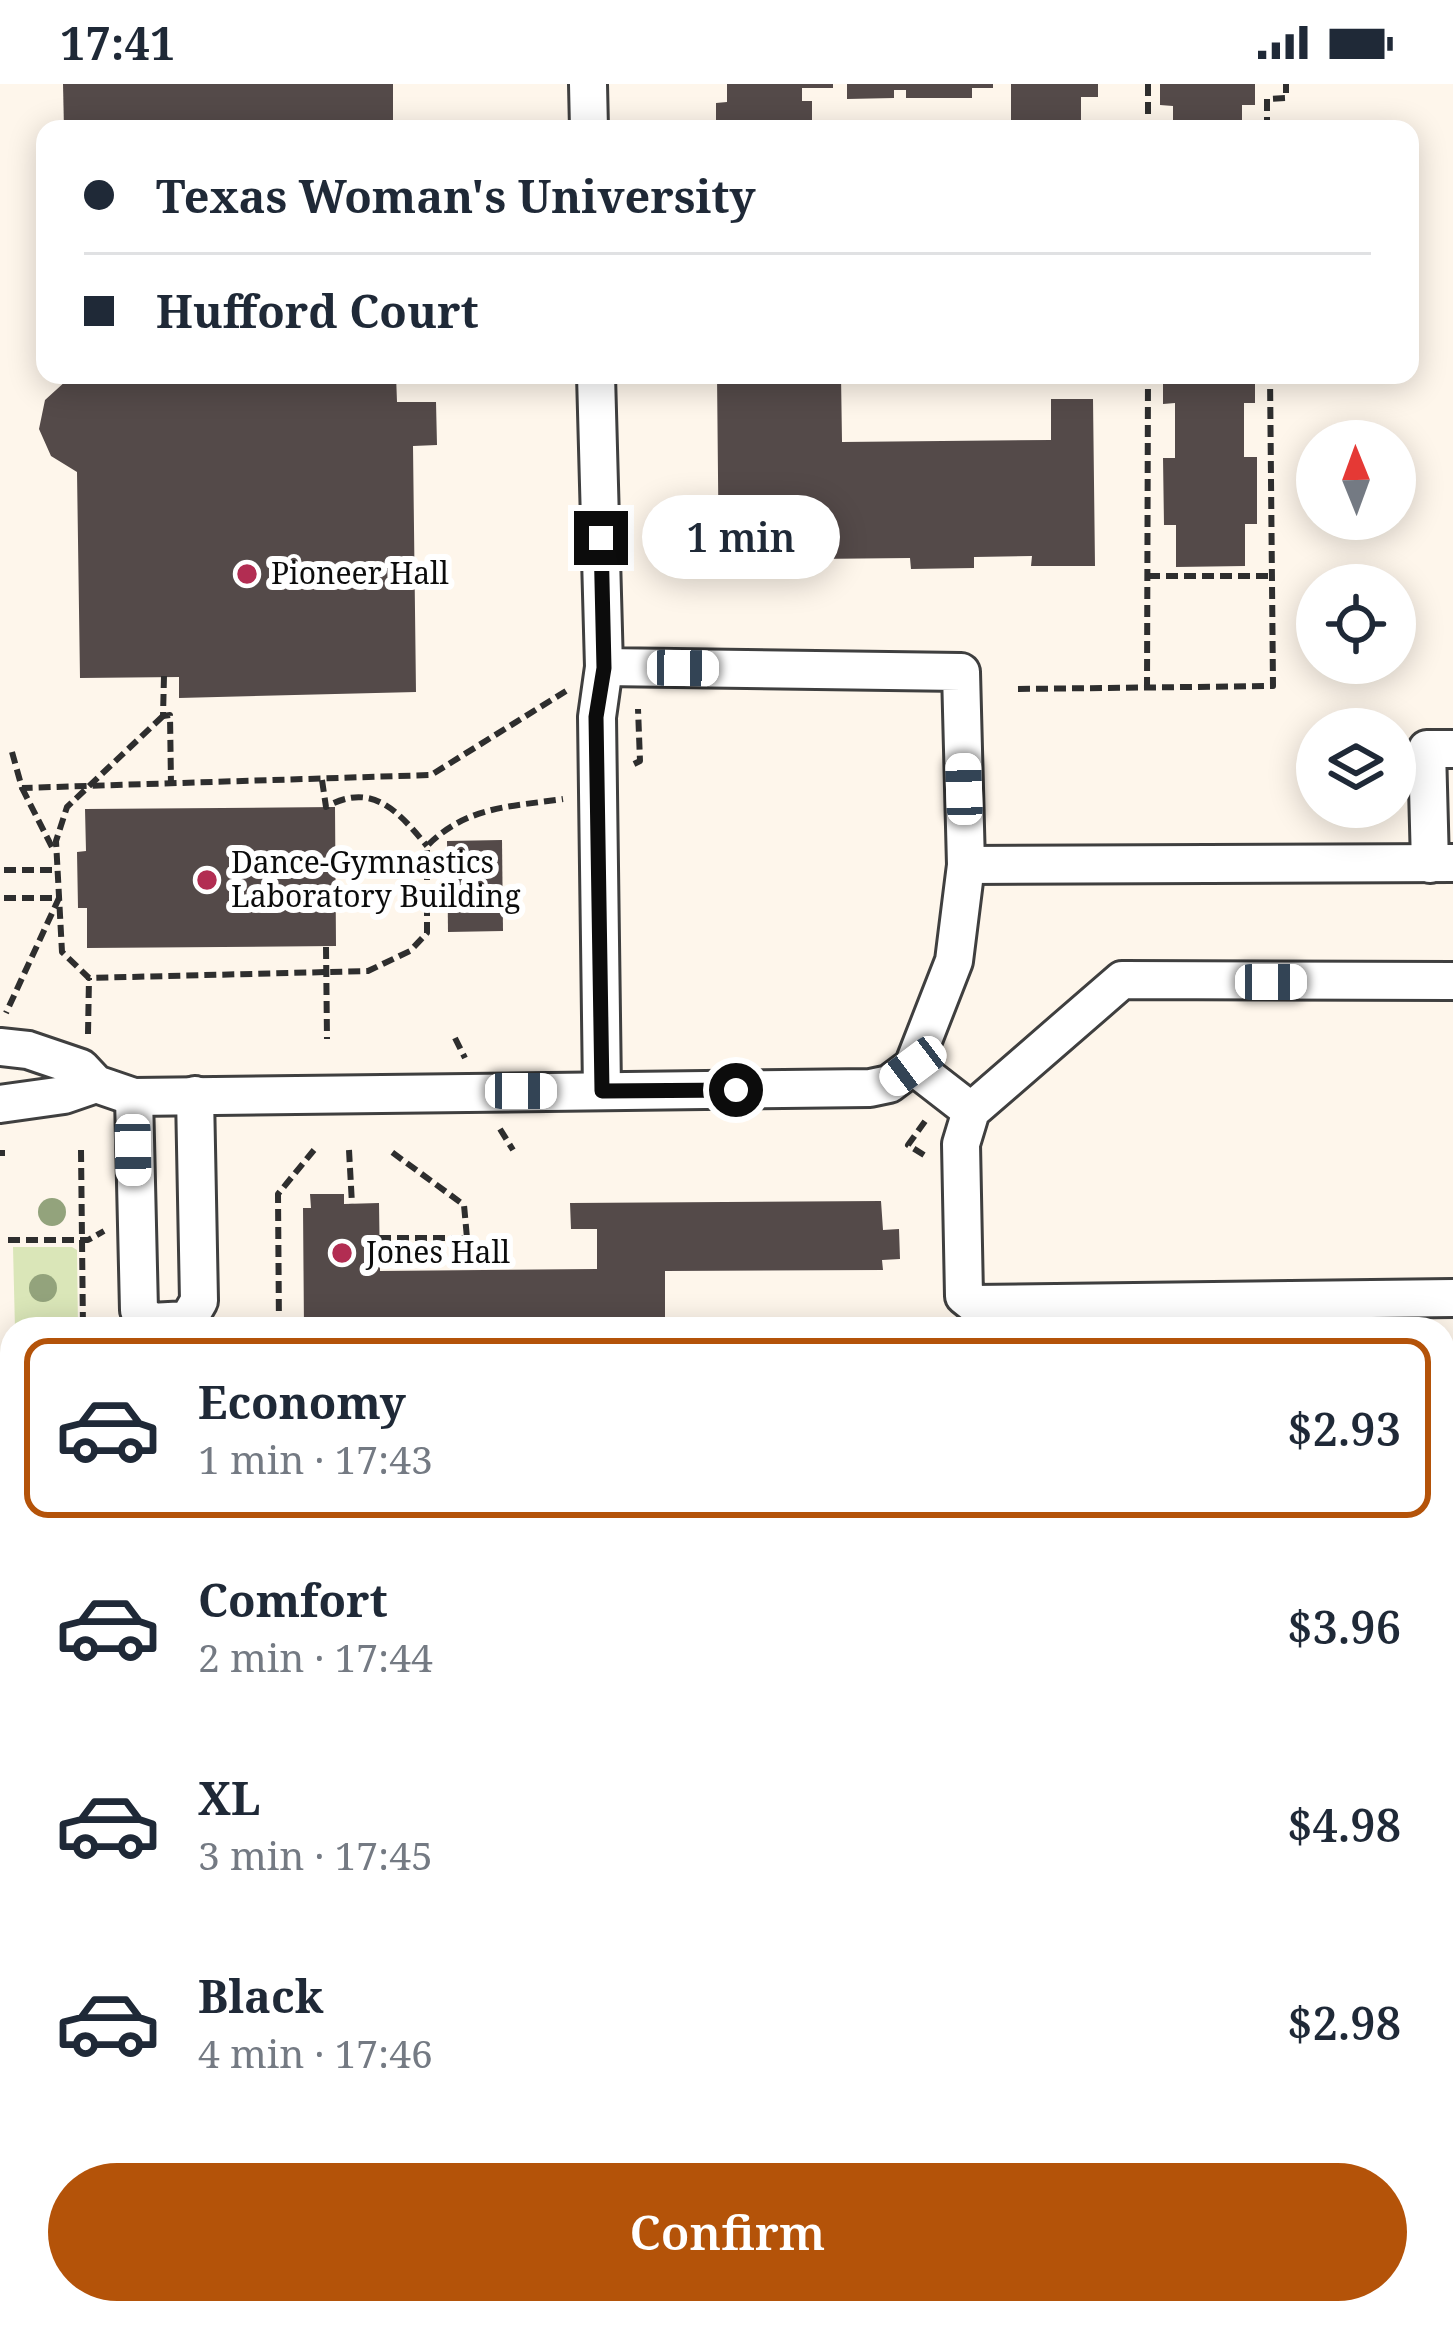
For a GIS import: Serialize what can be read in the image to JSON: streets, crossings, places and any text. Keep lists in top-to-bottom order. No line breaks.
{"places":["Pioneer Hall","Dance-Gymnastics Laboratory Building","Jones Hall"],"north":"top","page":{"status":"17:41","banner":["Texas Woman's University","Hufford Court"],"bubble":"1 min","list":[{"name":"Economy","note":"1 min · 17:43","value":"$2.93"},{"name":"Comfort","note":"2 min · 17:44","value":"$3.96"},{"name":"XL","note":"3 min · 17:45","value":"$4.98"},{"name":"Black","note":"4 min · 17:46","value":"$2.98"}],"buttons":"Confirm"}}
